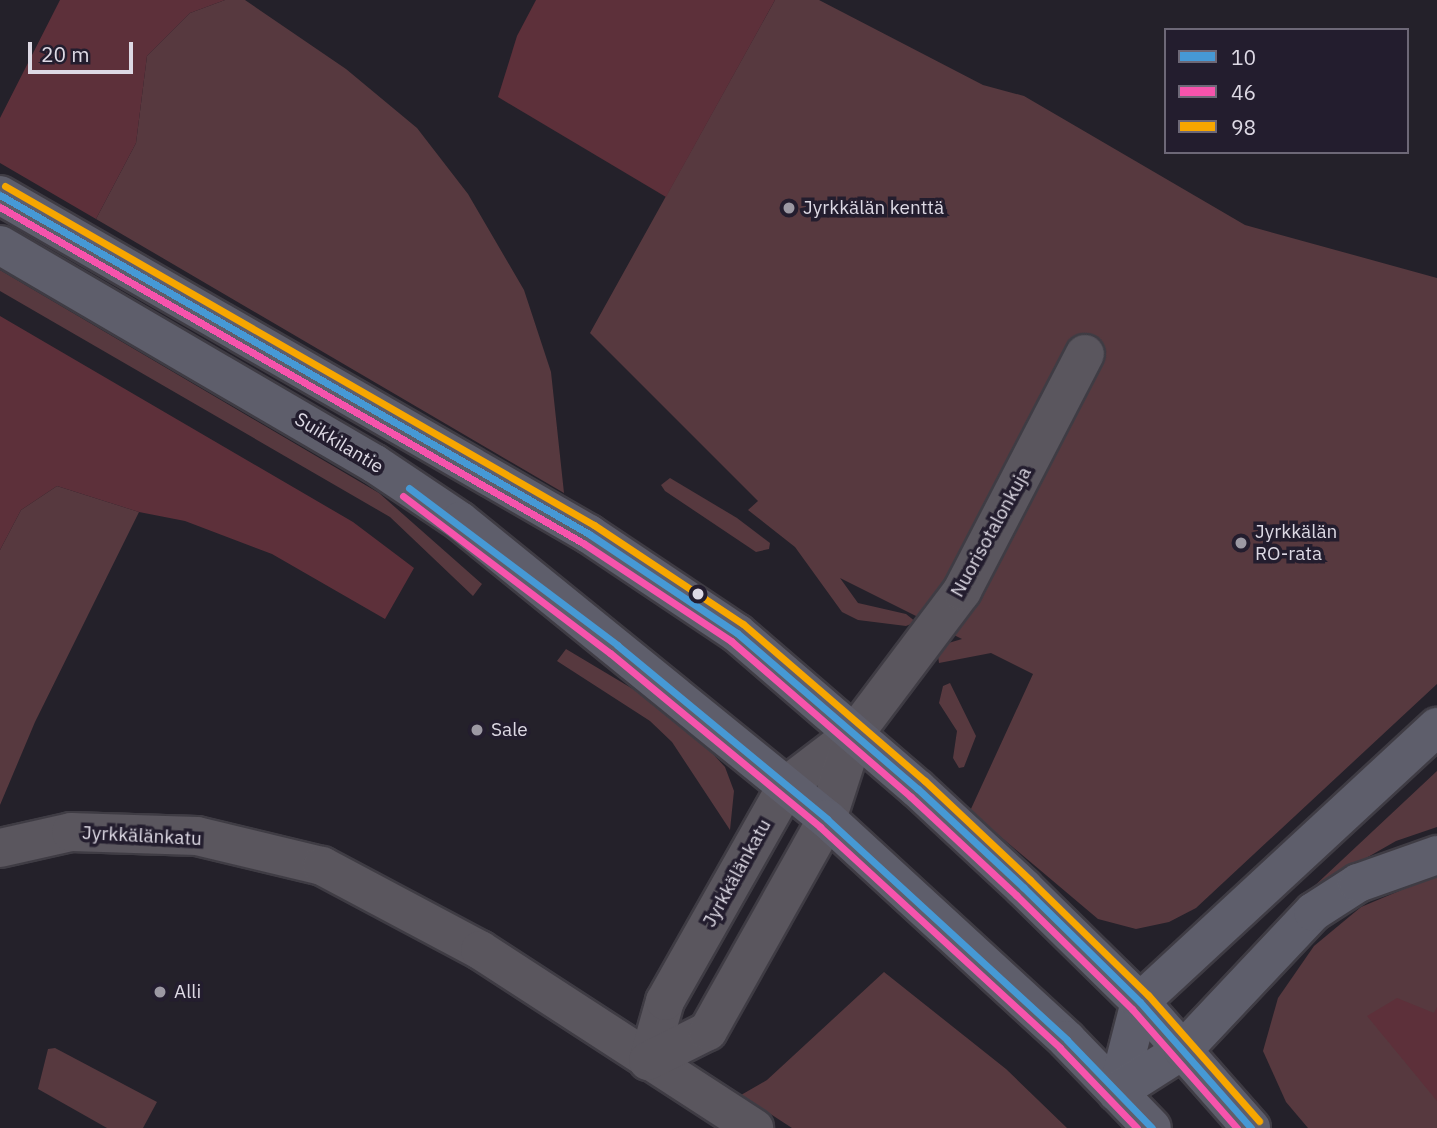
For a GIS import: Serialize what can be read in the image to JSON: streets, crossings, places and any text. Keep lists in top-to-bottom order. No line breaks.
{"streets":{"main road":["Suikkilantie"],"street":["Nuorisotalonkuja","Jyrkkälänkatu"]},"crossings":[["Suikkilantie","Jyrkkälänkatu"],["Nuorisotalonkuja","Jyrkkälänkatu"]],"places":["Jyrkkälän kenttä","Jyrkkälän RO-rata","Sale","Alli"],"lines":["transit line 98","transit line 10","transit line 46"],"legend":["10","46","98"],"scale_bar":"20 m"}
